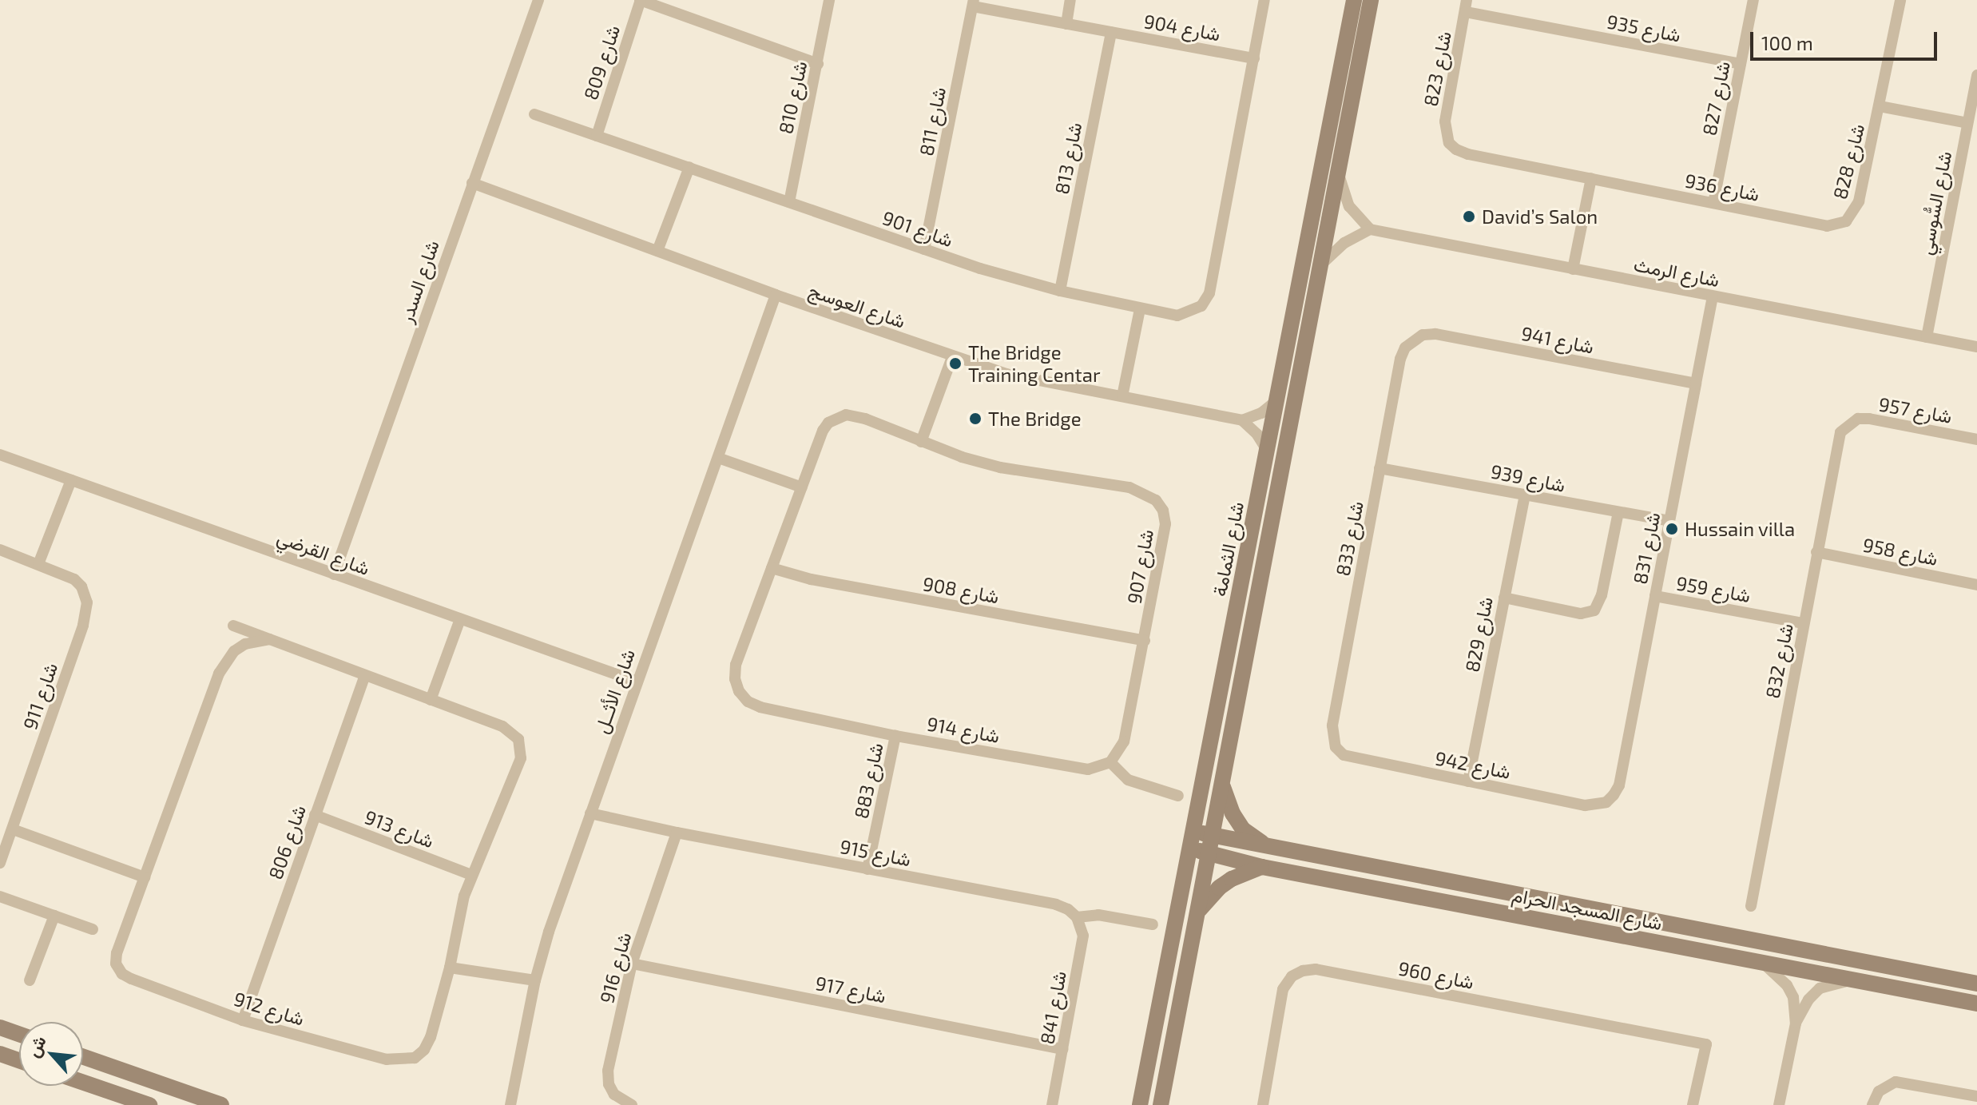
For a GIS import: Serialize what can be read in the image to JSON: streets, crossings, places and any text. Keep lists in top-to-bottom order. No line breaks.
{"streets":{"street":["شارع 904","شارع 935","شارع 809","شارع 823","شارع 810","شارع 827","شارع 811","شارع 813","شارع 828","شارع 936","شارع السُّوسي","شارع 901","شارع الرمث","شارع السدر","شارع العوسج","شارع 941","شارع 957","شارع 939","شارع 833","شارع 831","شارع الثمامة","شارع 958","شارع القرضي","شارع 907","شارع 959","شارع 908","شارع 829","شارع 832","شارع الأثــل","شارع 911","شارع 914","شارع 942","شارع 883","شارع 913","شارع 806","شارع 915","شارع المسجد الحرام","شارع 916","شارع 960","شارع 917","شارع 841","شارع 912"]},"crossings":[["شارع 904","شارع 811"],["شارع 904","شارع 813"],["شارع 904","شارع 901"],["شارع 935","شارع 823"],["شارع 935","شارع 827"],["شارع 809","شارع 901"],["شارع 823","شارع 936"],["شارع 810","شارع 901"],["شارع 827","شارع 936"],["شارع 811","شارع 901"],["شارع 813","شارع 901"],["شارع 828","شارع 936"],["شارع 828","شارع السُّوسي"],["شارع السُّوسي","شارع الرمث"],["شارع الرمث","شارع 831"],["شارع السدر","شارع العوسج"],["شارع السدر","شارع القرضي"],["شارع العوسج","شارع الأثــل"],["شارع 941","شارع 833"],["شارع 941","شارع 831"],["شارع 957","شارع 832"],["شارع 939","شارع 833"],["شارع 939","شارع 831"],["شارع 939","شارع 829"],["شارع 833","شارع 942"],["شارع 831","شارع 959"],["شارع 831","شارع 942"],["شارع الثمامة","شارع المسجد الحرام"],["شارع 958","شارع 832"],["شارع القرضي","شارع الأثــل"],["شارع 907","شارع 908"],["شارع 907","شارع 914"],["شارع 959","شارع 832"],["شارع 829","شارع 942"],["شارع الأثــل","شارع 915"],["شارع 914","شارع 883"],["شارع 883","شارع 915"],["شارع 913","شارع 806"],["شارع 913","شارع 912"],["شارع 806","شارع 912"],["شارع 915","شارع 916"],["شارع 915","شارع 841"],["شارع 916","شارع 917"],["شارع 917","شارع 841"]],"places":["David’s Salon","The Bridge Training Centar","The Bridge","Hussain villa"],"scale_bar":"100 m","north":"top left"}
